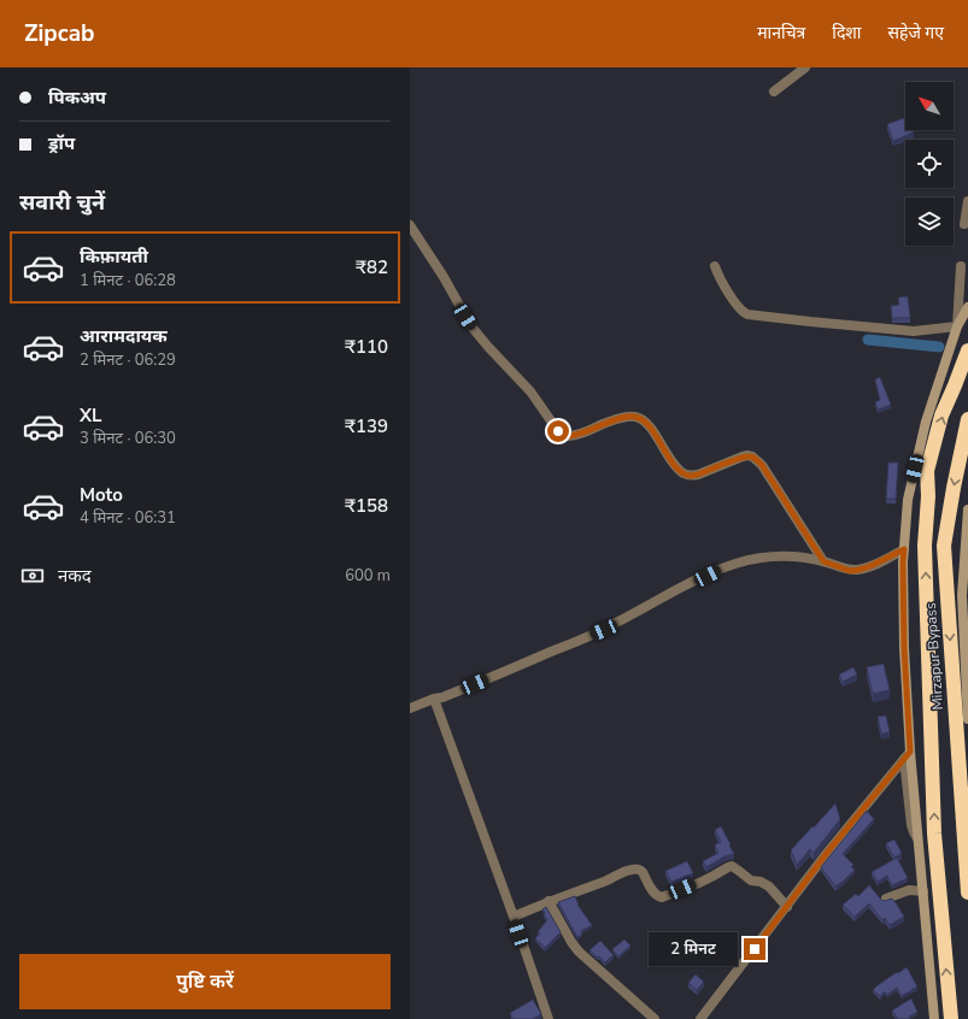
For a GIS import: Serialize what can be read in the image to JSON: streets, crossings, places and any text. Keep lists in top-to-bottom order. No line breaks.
{"streets":{"highway":["Mirzapur Bypass"]},"north":"top left","page":{"header":"Zipcab","nav":["मानचित्र","दिशा","सहेजे गए"],"banner":["पिकअप","ड्रॉप"],"heading":"सवारी चुनें","list":[{"name":"किफ़ायती","note":"1 मिनट · 06:28","value":"₹82"},{"name":"आरामदायक","note":"2 मिनट · 06:29","value":"₹110"},{"name":"XL","note":"3 मिनट · 06:30","value":"₹139"},{"name":"Moto","note":"4 मिनट · 06:31","value":"₹158"}],"pay":["नकद","600 m"],"bubble":"2 मिनट","buttons":"पुष्टि करें"}}
